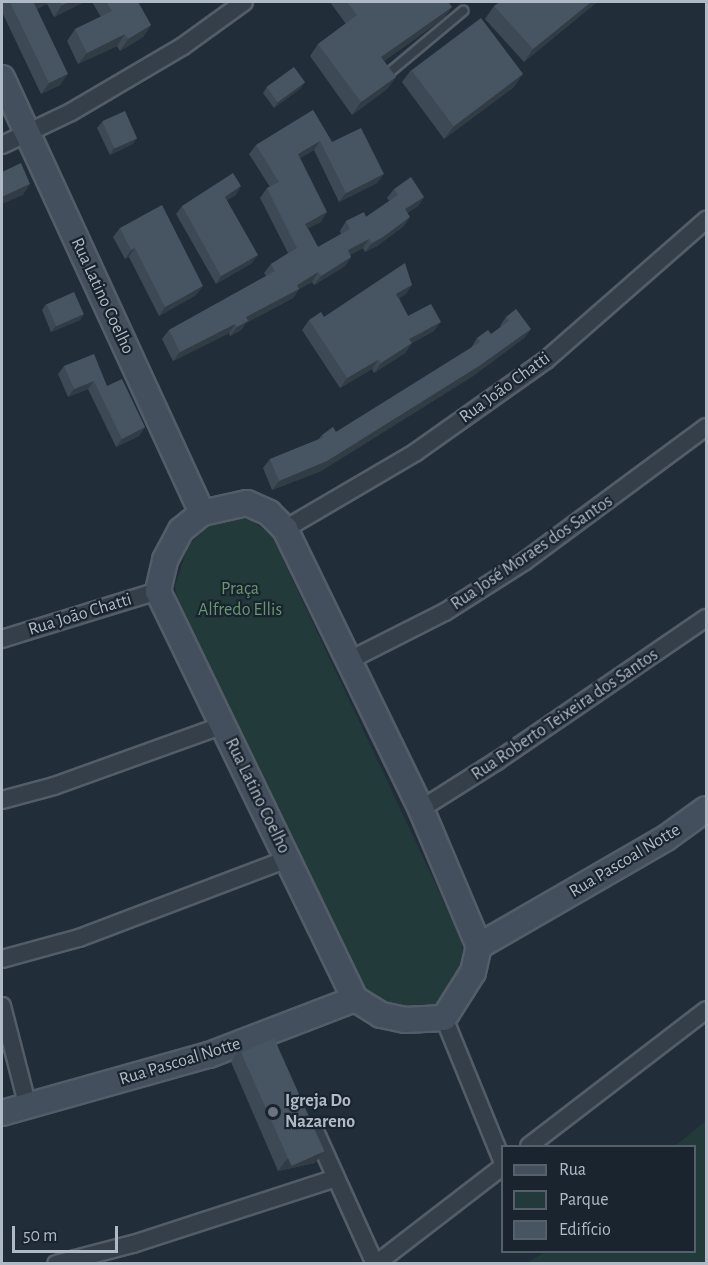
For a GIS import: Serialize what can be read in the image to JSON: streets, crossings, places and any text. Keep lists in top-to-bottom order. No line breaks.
{"streets":{"street":["Rua Latino Coelho","Rua João Chatti","Rua José Moraes dos Santos","Rua Roberto Teixeira dos Santos","Rua Pascoal Notte"]},"crossings":[["Rua Latino Coelho","Rua João Chatti"],["Rua Latino Coelho","Rua Pascoal Notte"]],"parks":["Praça Alfredo Ellis"],"places":["Igreja Do Nazareno"],"legend":["Rua","Parque","Edifício"],"scale_bar":"50 m"}
